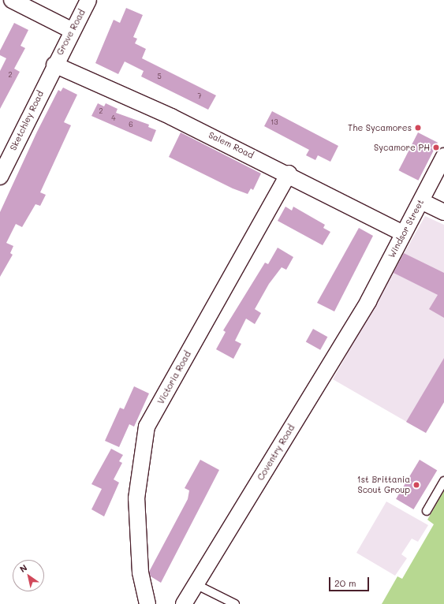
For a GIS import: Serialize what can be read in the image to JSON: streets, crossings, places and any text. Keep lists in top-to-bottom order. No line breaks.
{"streets":{"street":["Grove Road","Sketchley Road","Salem Road","Windsor Street","Victoria Road","Coventry Road"]},"crossings":[["Grove Road","Sketchley Road"],["Grove Road","Salem Road"],["Sketchley Road","Salem Road"],["Salem Road","Windsor Street"],["Salem Road","Victoria Road"],["Windsor Street","Coventry Road"]],"places":["The Sycamores","Sycamore PH","1st Brittania Scout Group"],"house_numbers":["2","5","7","2","4","13","6"],"scale_bar":"20 m","north":"top left"}
